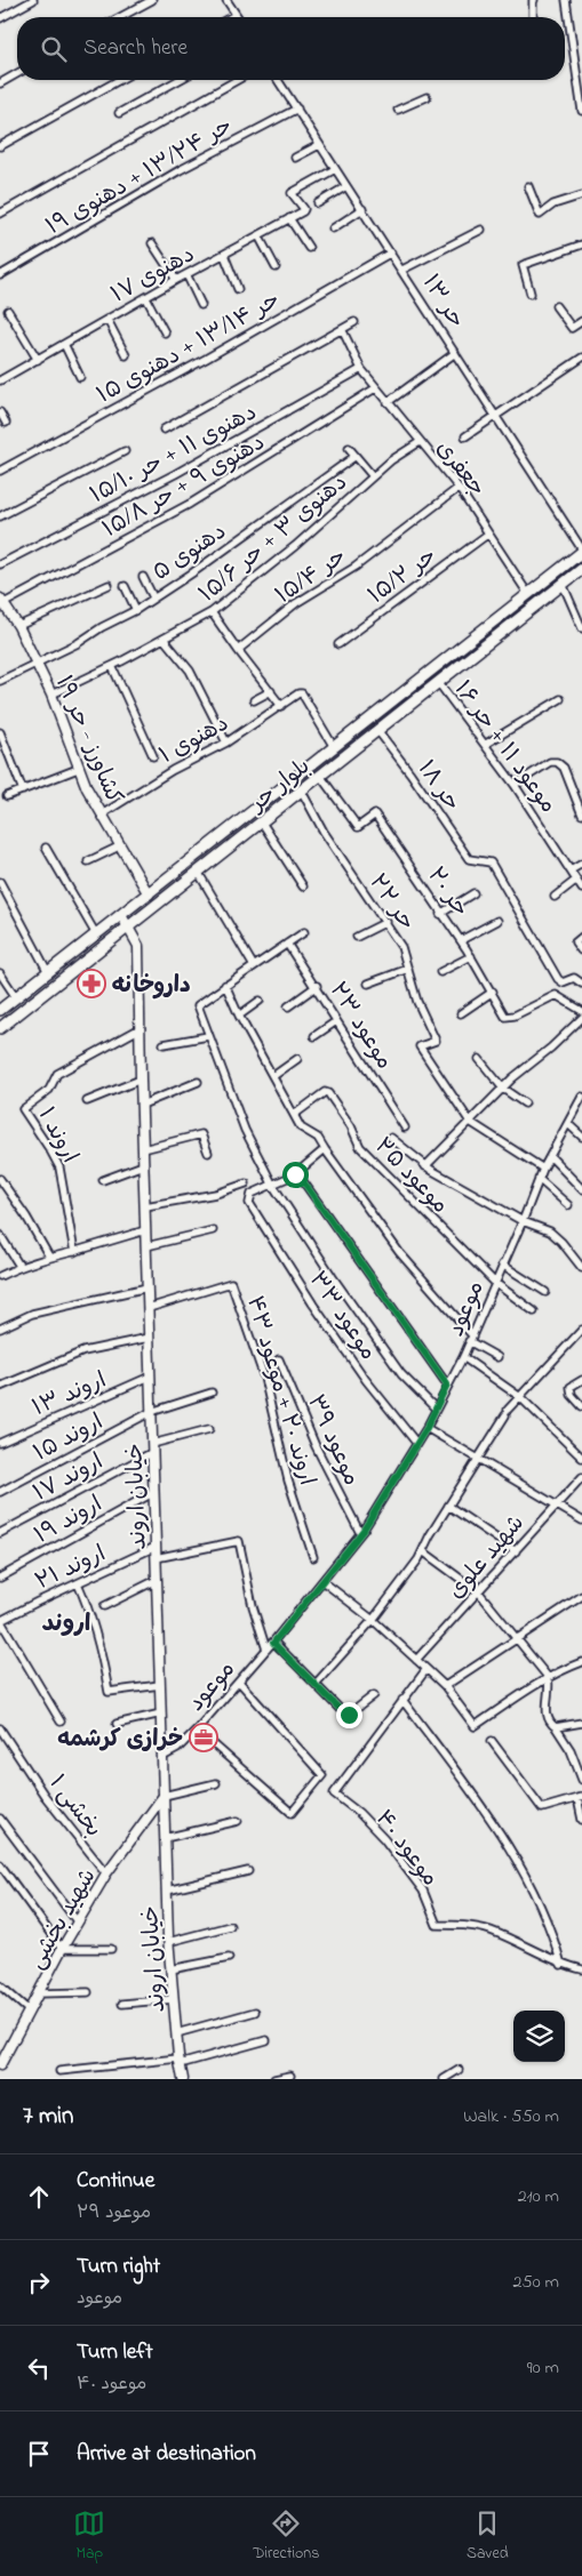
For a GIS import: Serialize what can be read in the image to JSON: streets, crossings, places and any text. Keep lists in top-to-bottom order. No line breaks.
{"streets":{"main road":["بلوار حر"],"street":["حر ۱۳/۲۴ + دهنوی ۱۹","دهنوی ۱۷","حر ۱۳","حر ۱۳/۱۴ + دهنوی ۱۵","دهنوی ۱۱ + حر ۱۵/۱۰","جعفری","دهنوی ۹ + حر ۱۵/۸","دهنوی ۳ + حر ۱۵/۶","دهنوی ۵","حر ۱۵/۴","حر ۱۵/۲","دهنوی ۱","کشاورز - حر ۱۹","موعود ۱۱ + حر ۱۶","حر ۱۸","حر ۲۰","حر ۲۲","موعود ۲۳","اروند ۱","موعود ۲۵","موعود","موعود ۳۳","اروند ۲۰ + موعود ۴۳","اروند ۱۳","اروند ۱۵","موعود ۳۹","اروند ۱۷","خیابان اروند","اروند ۱۹","شهید علوی","اروند ۲۱","بخشی ۱","موعود ۴۰","شهید بخشی"]},"crossings":[["حر ۱۳/۲۴ + دهنوی ۱۹","حر ۱۳"],["حر ۱۳","حر ۱۳/۱۴ + دهنوی ۱۵"],["حر ۱۳","بلوار حر"],["دهنوی ۱۱ + حر ۱۵/۱۰","جعفری"],["جعفری","دهنوی ۹ + حر ۱۵/۸"],["جعفری","دهنوی ۳ + حر ۱۵/۶"],["جعفری","حر ۱۵/۴"],["جعفری","حر ۱۵/۲"],["جعفری","بلوار حر"],["دهنوی ۹ + حر ۱۵/۸","کشاورز - حر ۱۹"],["دهنوی ۳ + حر ۱۵/۶","کشاورز - حر ۱۹"],["دهنوی ۵","کشاورز - حر ۱۹"],["دهنوی ۱","کشاورز - حر ۱۹"],["دهنوی ۱","بلوار حر"],["کشاورز - حر ۱۹","بلوار حر"],["موعود ۱۱ + حر ۱۶","بلوار حر"],["بلوار حر","حر ۱۸"],["بلوار حر","حر ۲۰"],["بلوار حر","حر ۲۲"],["بلوار حر","خیابان اروند"],["اروند ۱","خیابان اروند"],["موعود ۲۵","موعود"],["موعود","موعود ۳۳"],["موعود","موعود ۳۹"],["موعود","خیابان اروند"],["اروند ۲۰ + موعود ۴۳","خیابان اروند"],["اروند ۱۳","خیابان اروند"],["اروند ۱۵","خیابان اروند"],["اروند ۱۷","خیابان اروند"],["خیابان اروند","اروند ۱۹"],["خیابان اروند","اروند ۲۱"],["خیابان اروند","شهید بخشی"],["بخشی ۱","شهید بخشی"]],"districts":["اروند"],"places":{"pharmacy":["داروخانه"],"office":["خرازی کرشمه"]},"page":{"search":"Search here","heading":["7 min","Walk · 550 m"],"list":[["Continue","موعود ۲۹","210 m"],["Turn right","موعود","250 m"],["Turn left","موعود ۴۰","90 m"],"Arrive at destination"],"nav":["Map","Directions","Saved"]}}
